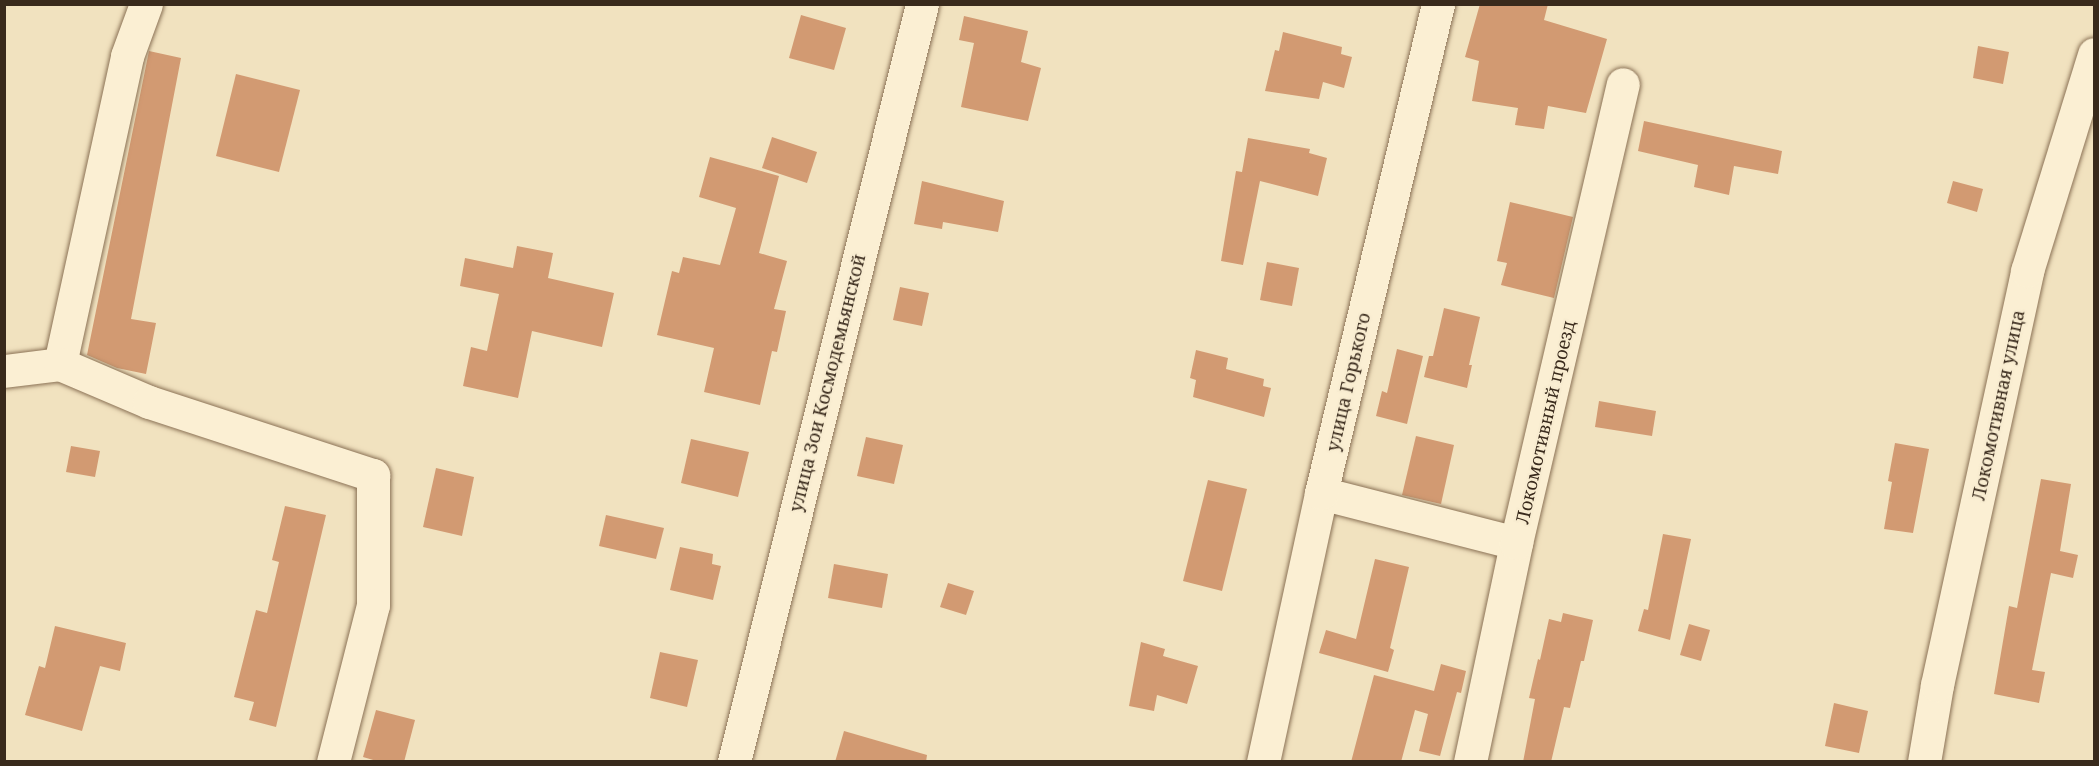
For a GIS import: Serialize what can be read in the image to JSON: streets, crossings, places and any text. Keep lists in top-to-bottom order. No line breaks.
{"streets":{"street":["улица Горького","улица Зои Космодемьянской","Локомотивная улица","Локомотивный проезд"]}}
